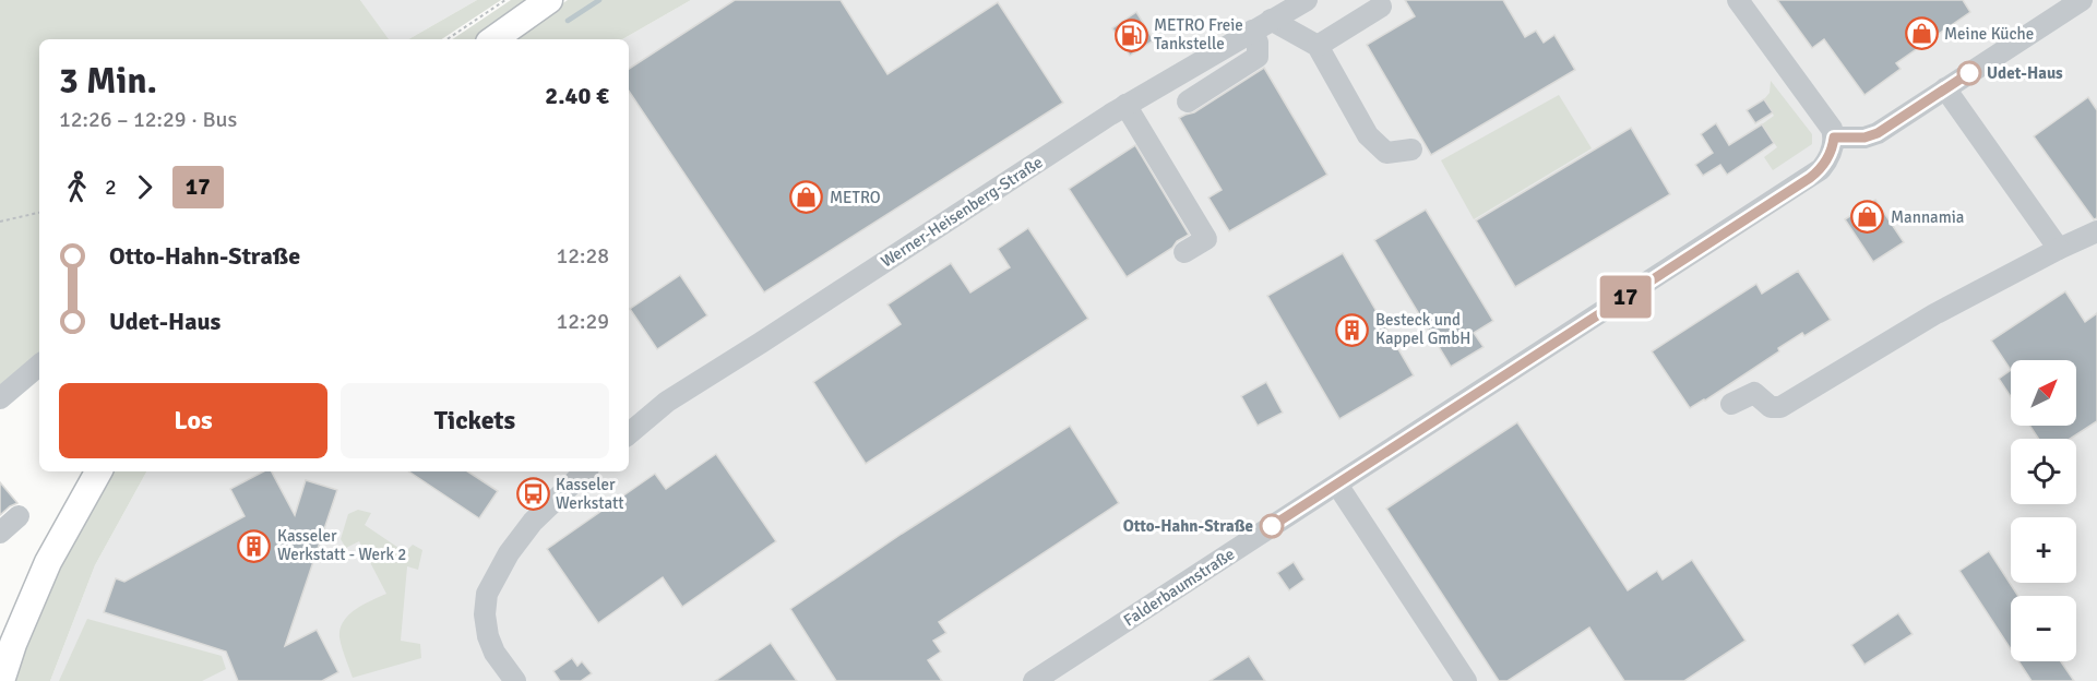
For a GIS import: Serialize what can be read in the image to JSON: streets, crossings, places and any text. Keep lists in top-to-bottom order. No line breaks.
{"streets":{"street":["Werner-Heisenberg-Straße","Falderbaumstraße"]},"places":{"shop":["Meine Küche","METRO","Mannamia"],"fuel station":["METRO Freie Tankstelle"],"other":["Udet-Haus","Otto-Hahn-Straße"],"building":["Besteck und Kappel GmbH","Kasseler Werkstatt - Werk 2"],"bus stop":["Kasseler Werkstatt"]},"lines":["bus line 17"],"north":"top right","page":{"on_map":"17","heading":["3 Min.","12:26 – 12:29 · Bus","2.40 €"],"legs":["2","17"],"list":[{"name":"Otto-Hahn-Straße","value":"12:28"},{"name":"Udet-Haus","value":"12:29"}],"map_buttons":["+","−"],"buttons":["Los","Tickets"]}}
